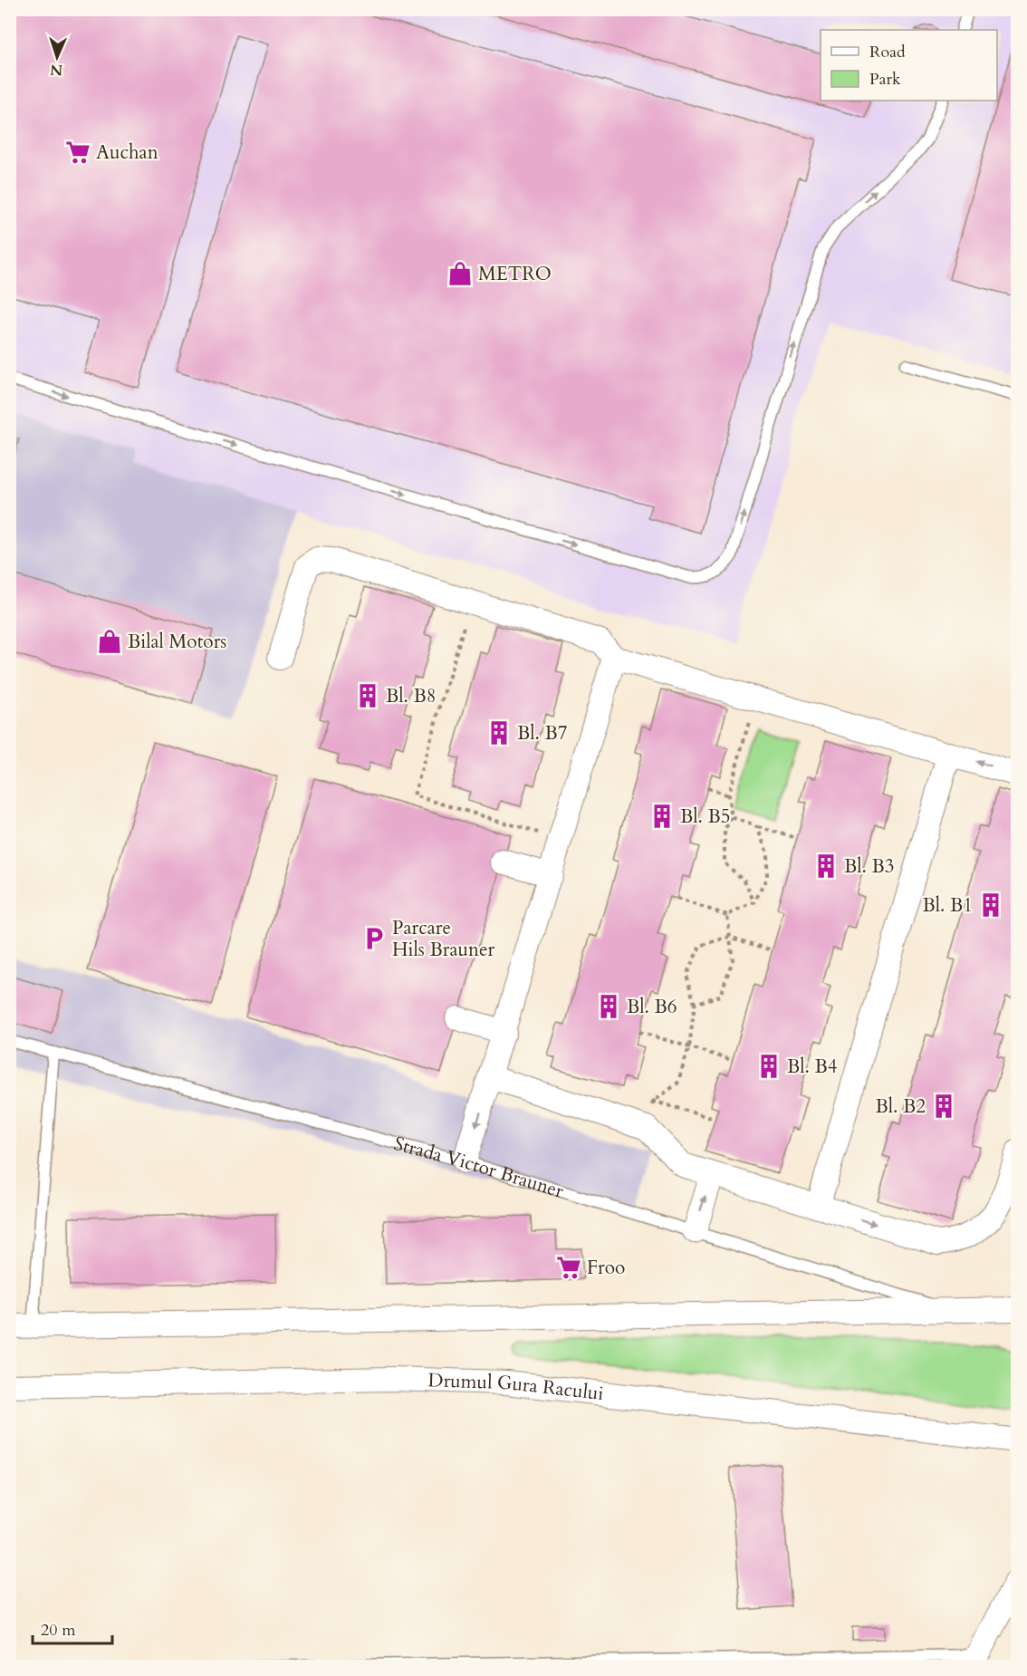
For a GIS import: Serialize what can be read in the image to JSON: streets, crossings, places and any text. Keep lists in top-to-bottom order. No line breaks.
{"streets":{"street":["Strada Victor Brauner","Drumul Gura Racului"]},"places":{"supermarket":["Auchan","Froo"],"shop":["METRO","Bilal Motors"],"building":["Bl. B8","Bl. B7","Bl. B5","Bl. B3","Bl. B1","Bl. B6","Bl. B4","Bl. B2"],"parking":["Parcare Hils Brauner"]},"legend":["Road","Park"],"scale_bar":"20 m","north":"bottom"}
